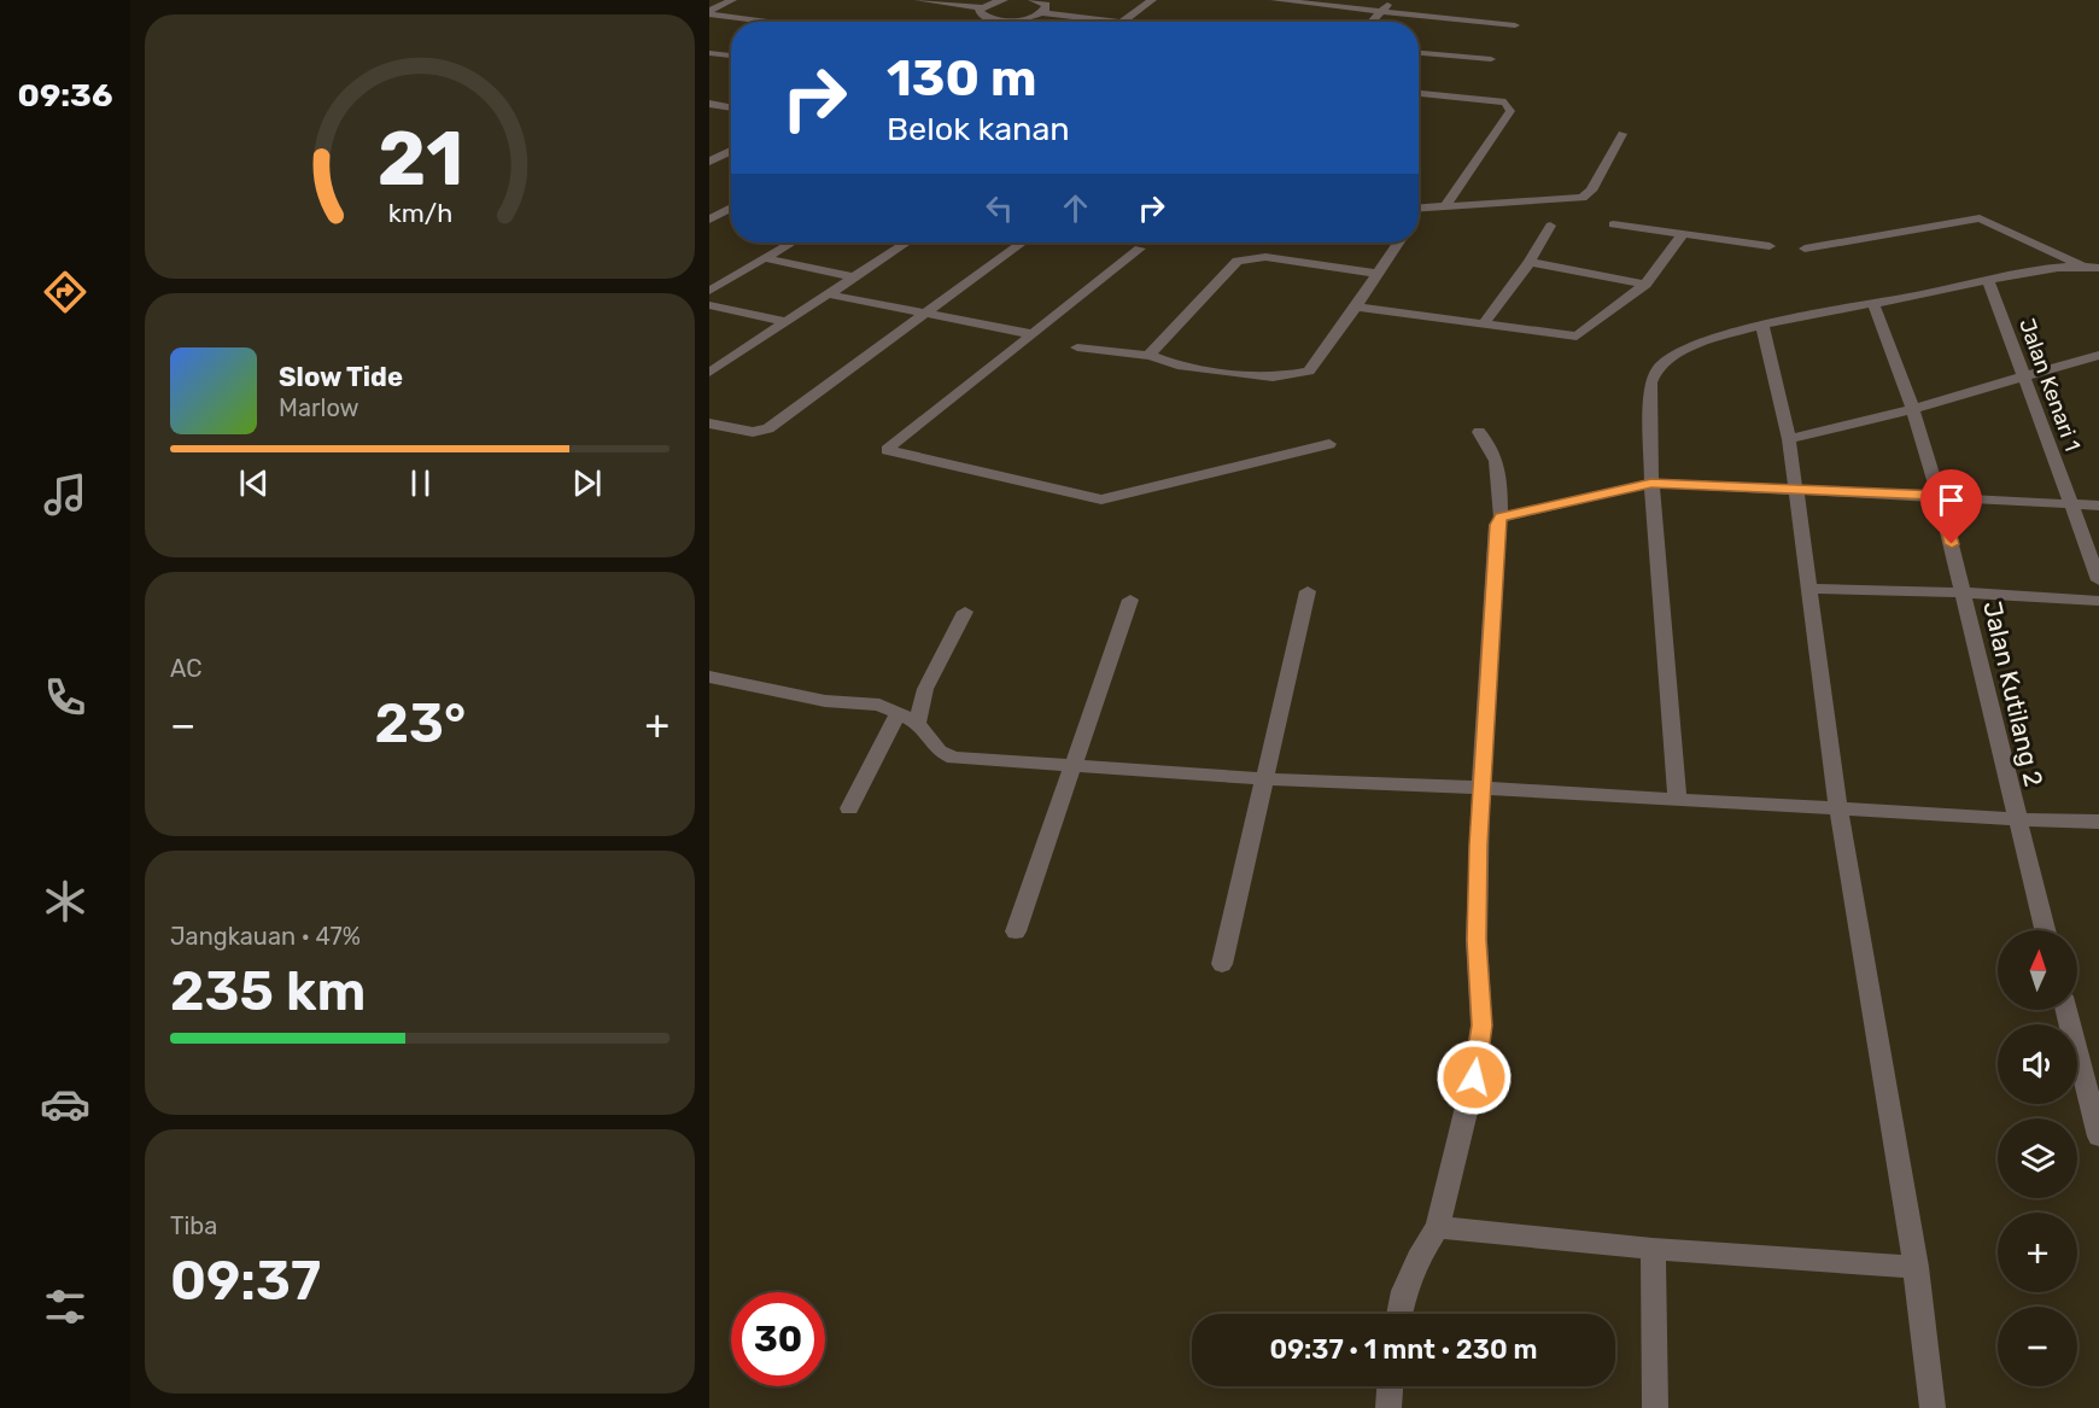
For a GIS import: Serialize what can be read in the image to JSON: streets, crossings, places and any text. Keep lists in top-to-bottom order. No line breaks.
{"streets":{"street":["Jalan Kenari 1","Jalan Kutilang 2"]},"north":"top","page":{"tabs":"09:36","turn":["130 m","Belok kanan"],"song":["Slow Tide","Marlow"],"tile":["AC",["Jangkauan · 47%","235 km"],["Tiba","09:37"]],"heat":["−","23°","+"],"map_buttons":["+","−"],"limit":"30","trip":"09:37 · 1 mnt · 230 m","gauge":["21","km/h"]}}
